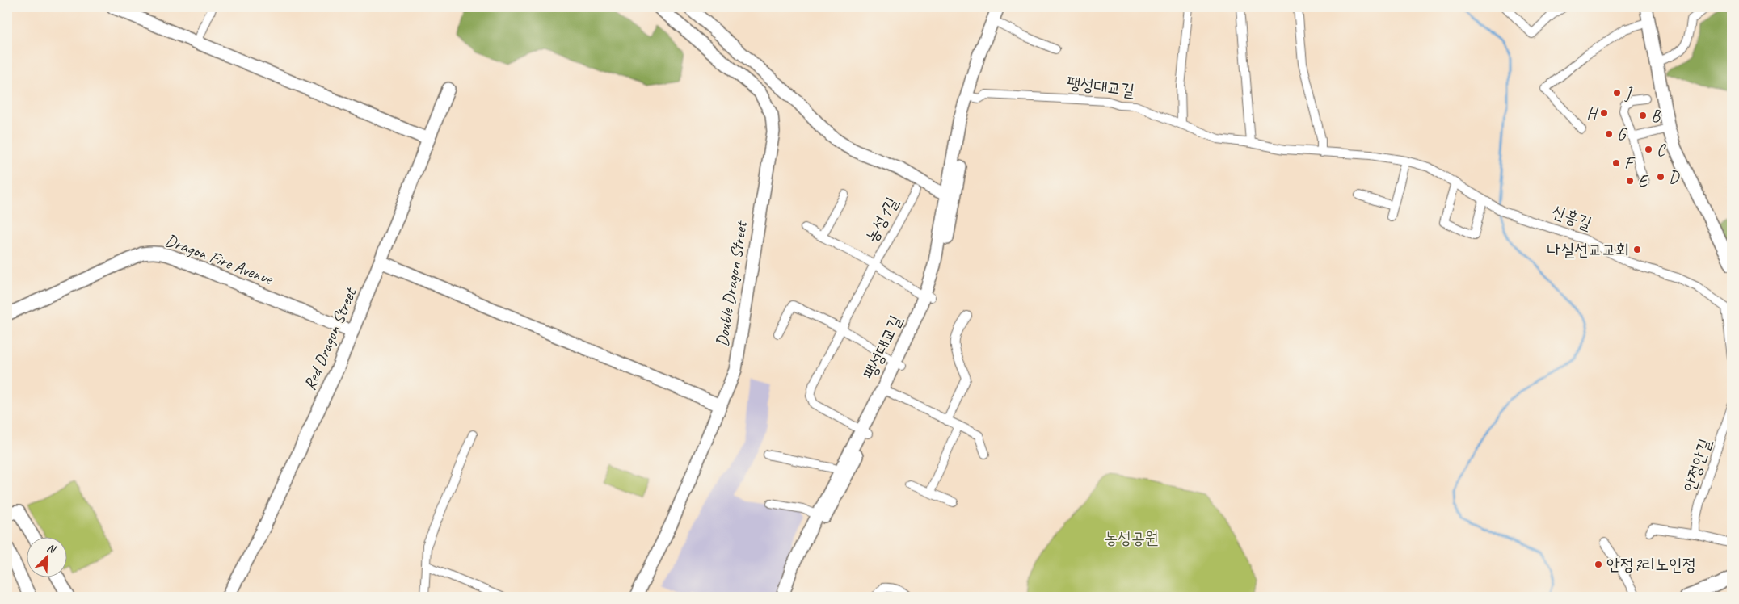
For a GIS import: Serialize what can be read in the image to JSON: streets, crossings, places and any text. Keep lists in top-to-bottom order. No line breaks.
{"streets":{"street":["팽성대교길","신흥길","농성1길","Dragon Fire Avenue","Double Dragon Street","Red Dragon Street","안정안길"]},"crossings":[["팽성대교길","신흥길"],["팽성대교길","농성1길"],["Dragon Fire Avenue","Red Dragon Street"]],"parks":["농성공원"],"places":["J","H","B","G","C","F","D","E","나실선교교회","안정7리노인정"],"north":"top right"}
